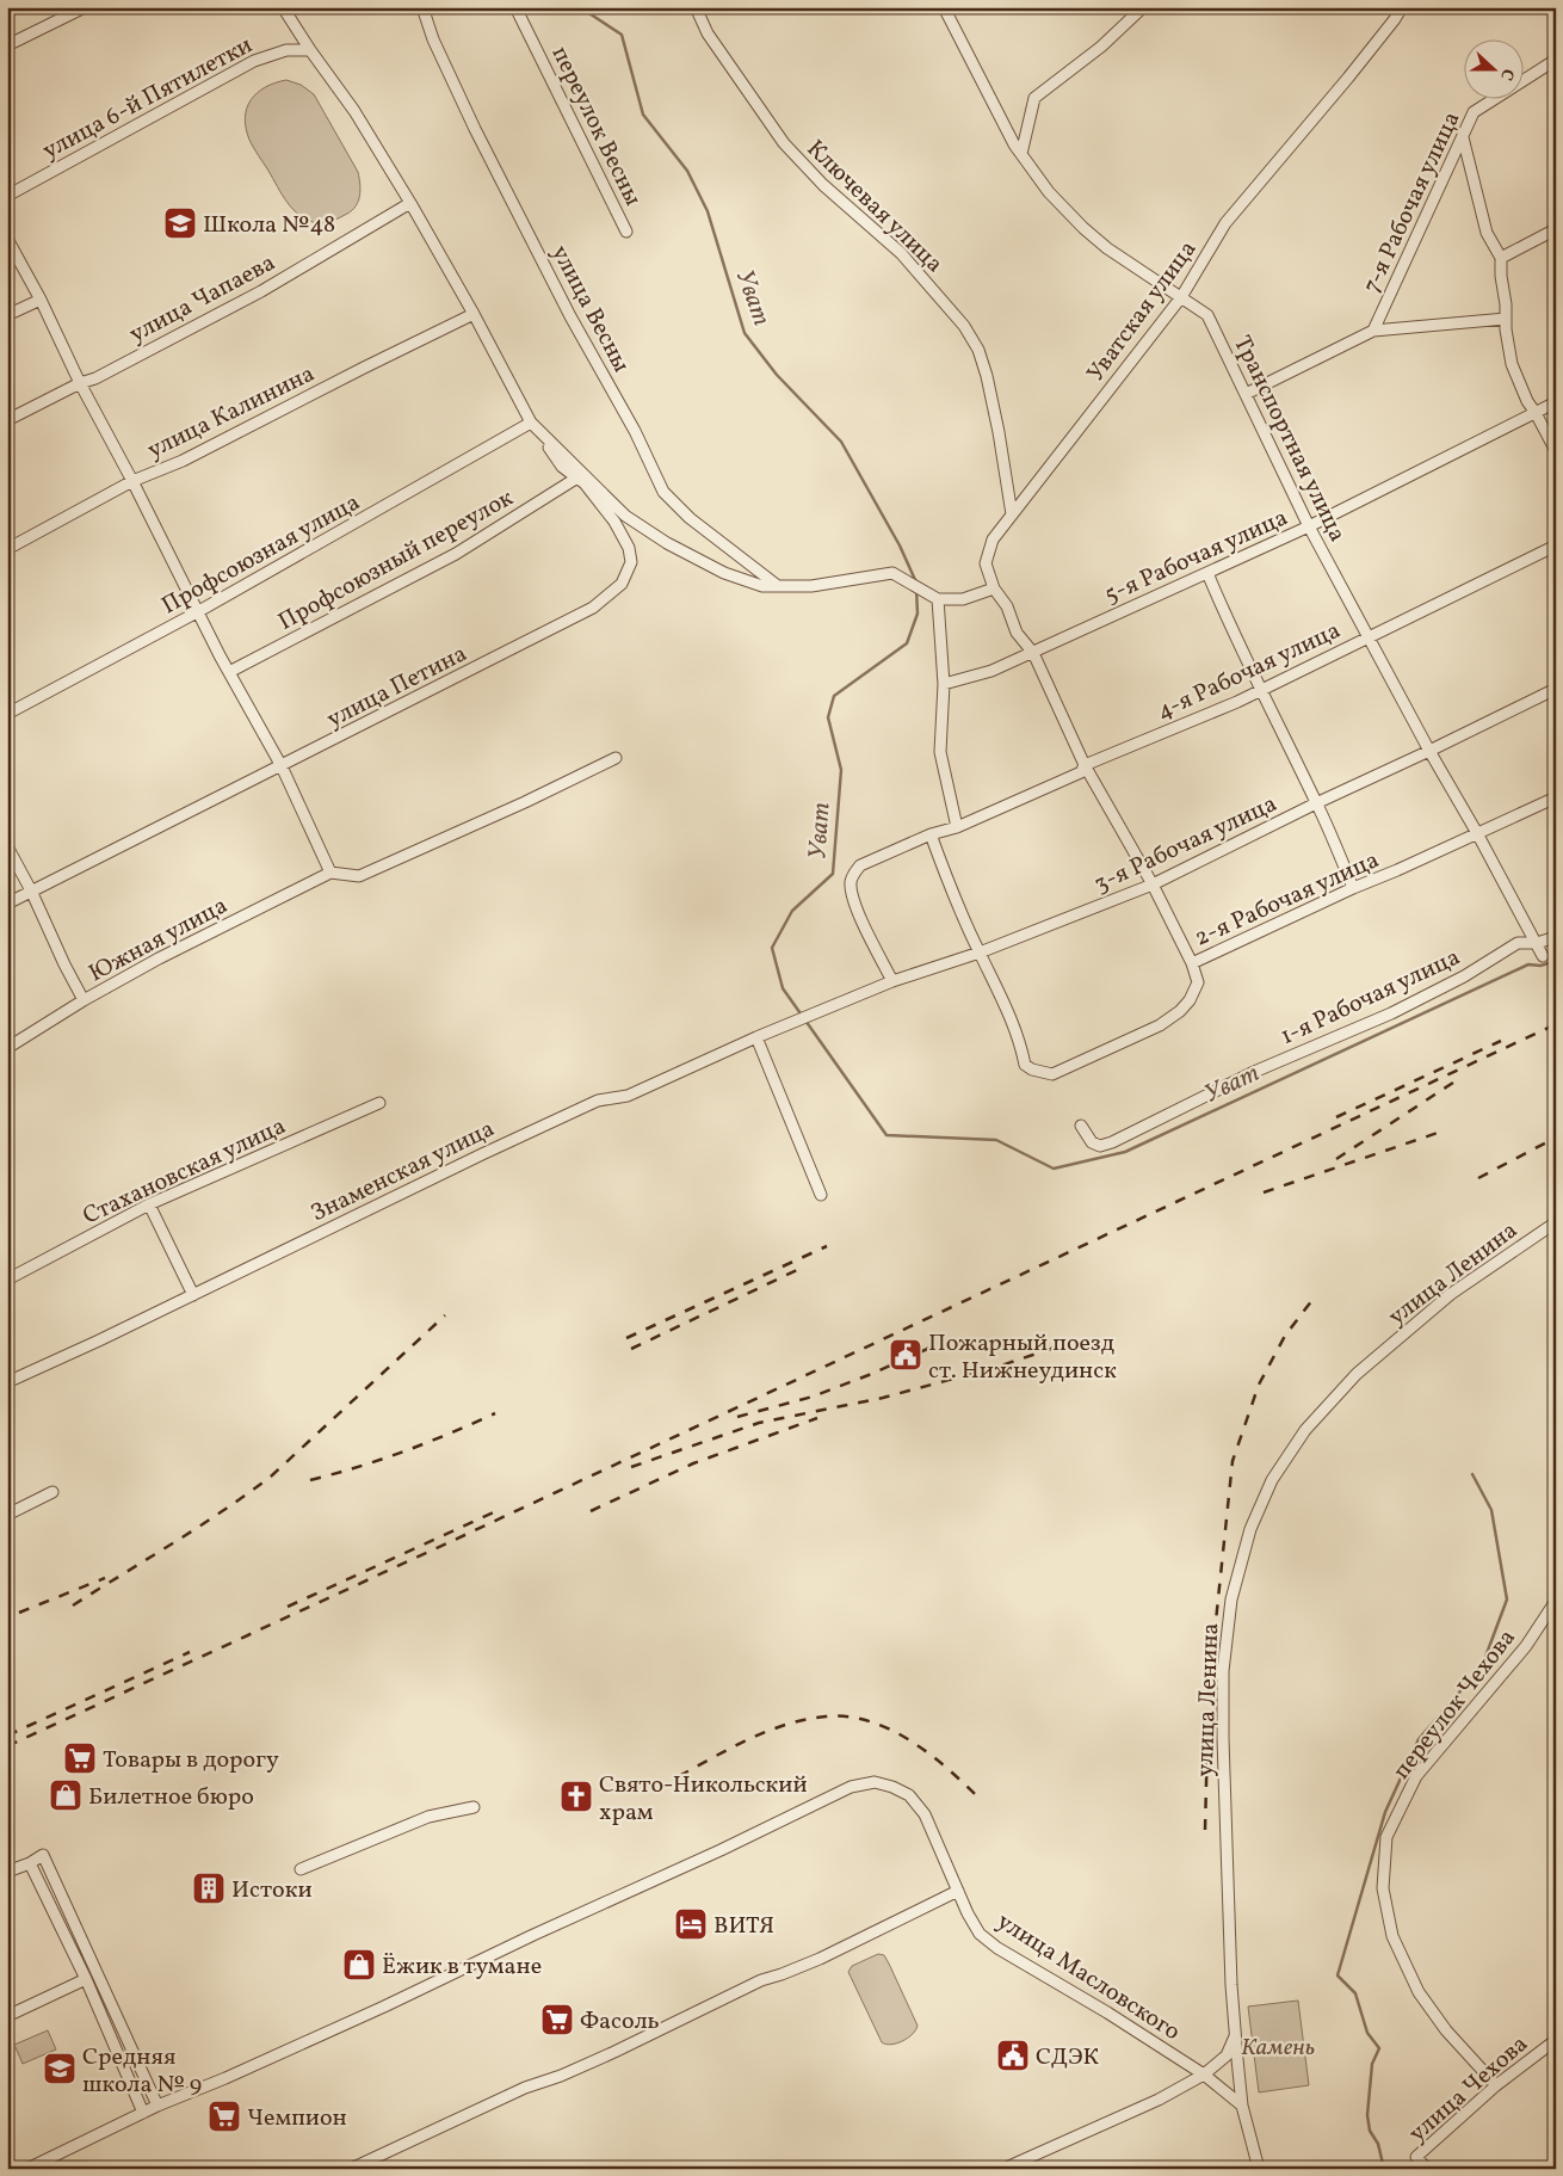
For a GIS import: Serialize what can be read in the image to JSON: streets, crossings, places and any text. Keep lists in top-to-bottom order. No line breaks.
{"streets":{"street":["улица 6-й Пятилетки","переулок Весны","7-я Рабочая улица","Ключевая улица","улица Чапаева","улица Весны","Уватская улица","улица Калинина","Транспортная улица","Профсоюзная улица","5-я Рабочая улица","Профсоюзный переулок","4-я Рабочая улица","улица Петина","3-я Рабочая улица","2-я Рабочая улица","Южная улица","1-я Рабочая улица","Стахановская улица","Знаменская улица","улица Ленина","переулок Чехова","улица Масловского","улица Чехова"]},"crossings":[["Ключевая улица","Уватская улица"],["Уватская улица","Транспортная улица"],["Уватская улица","5-я Рабочая улица"],["Уватская улица","4-я Рабочая улица"],["Уватская улица","3-я Рабочая улица"],["Уватская улица","2-я Рабочая улица"],["Транспортная улица","5-я Рабочая улица"],["Транспортная улица","4-я Рабочая улица"],["Транспортная улица","3-я Рабочая улица"],["Транспортная улица","2-я Рабочая улица"],["Транспортная улица","1-я Рабочая улица"],["Профсоюзная улица","улица Петина"],["Профсоюзный переулок","улица Петина"],["4-я Рабочая улица","3-я Рабочая улица"],["3-я Рабочая улица","2-я Рабочая улица"],["3-я Рабочая улица","Знаменская улица"],["улица Ленина","улица Масловского"],["переулок Чехова","улица Чехова"]],"water":["Уват"],"parks":["Камень"],"places":{"school or university":["Школа №48","Средняя школа № 9"],"public building":["Пожарный поезд ст. Нижнеудинск","СДЭК"],"supermarket":["Товары в дорогу","Фасоль","Чемпион"],"shop":["Билетное бюро","Ёжик в тумане"],"church":["Свято-Никольский храм"],"building":["Истоки"],"hotel":["ВИТЯ"]},"north":"right"}
